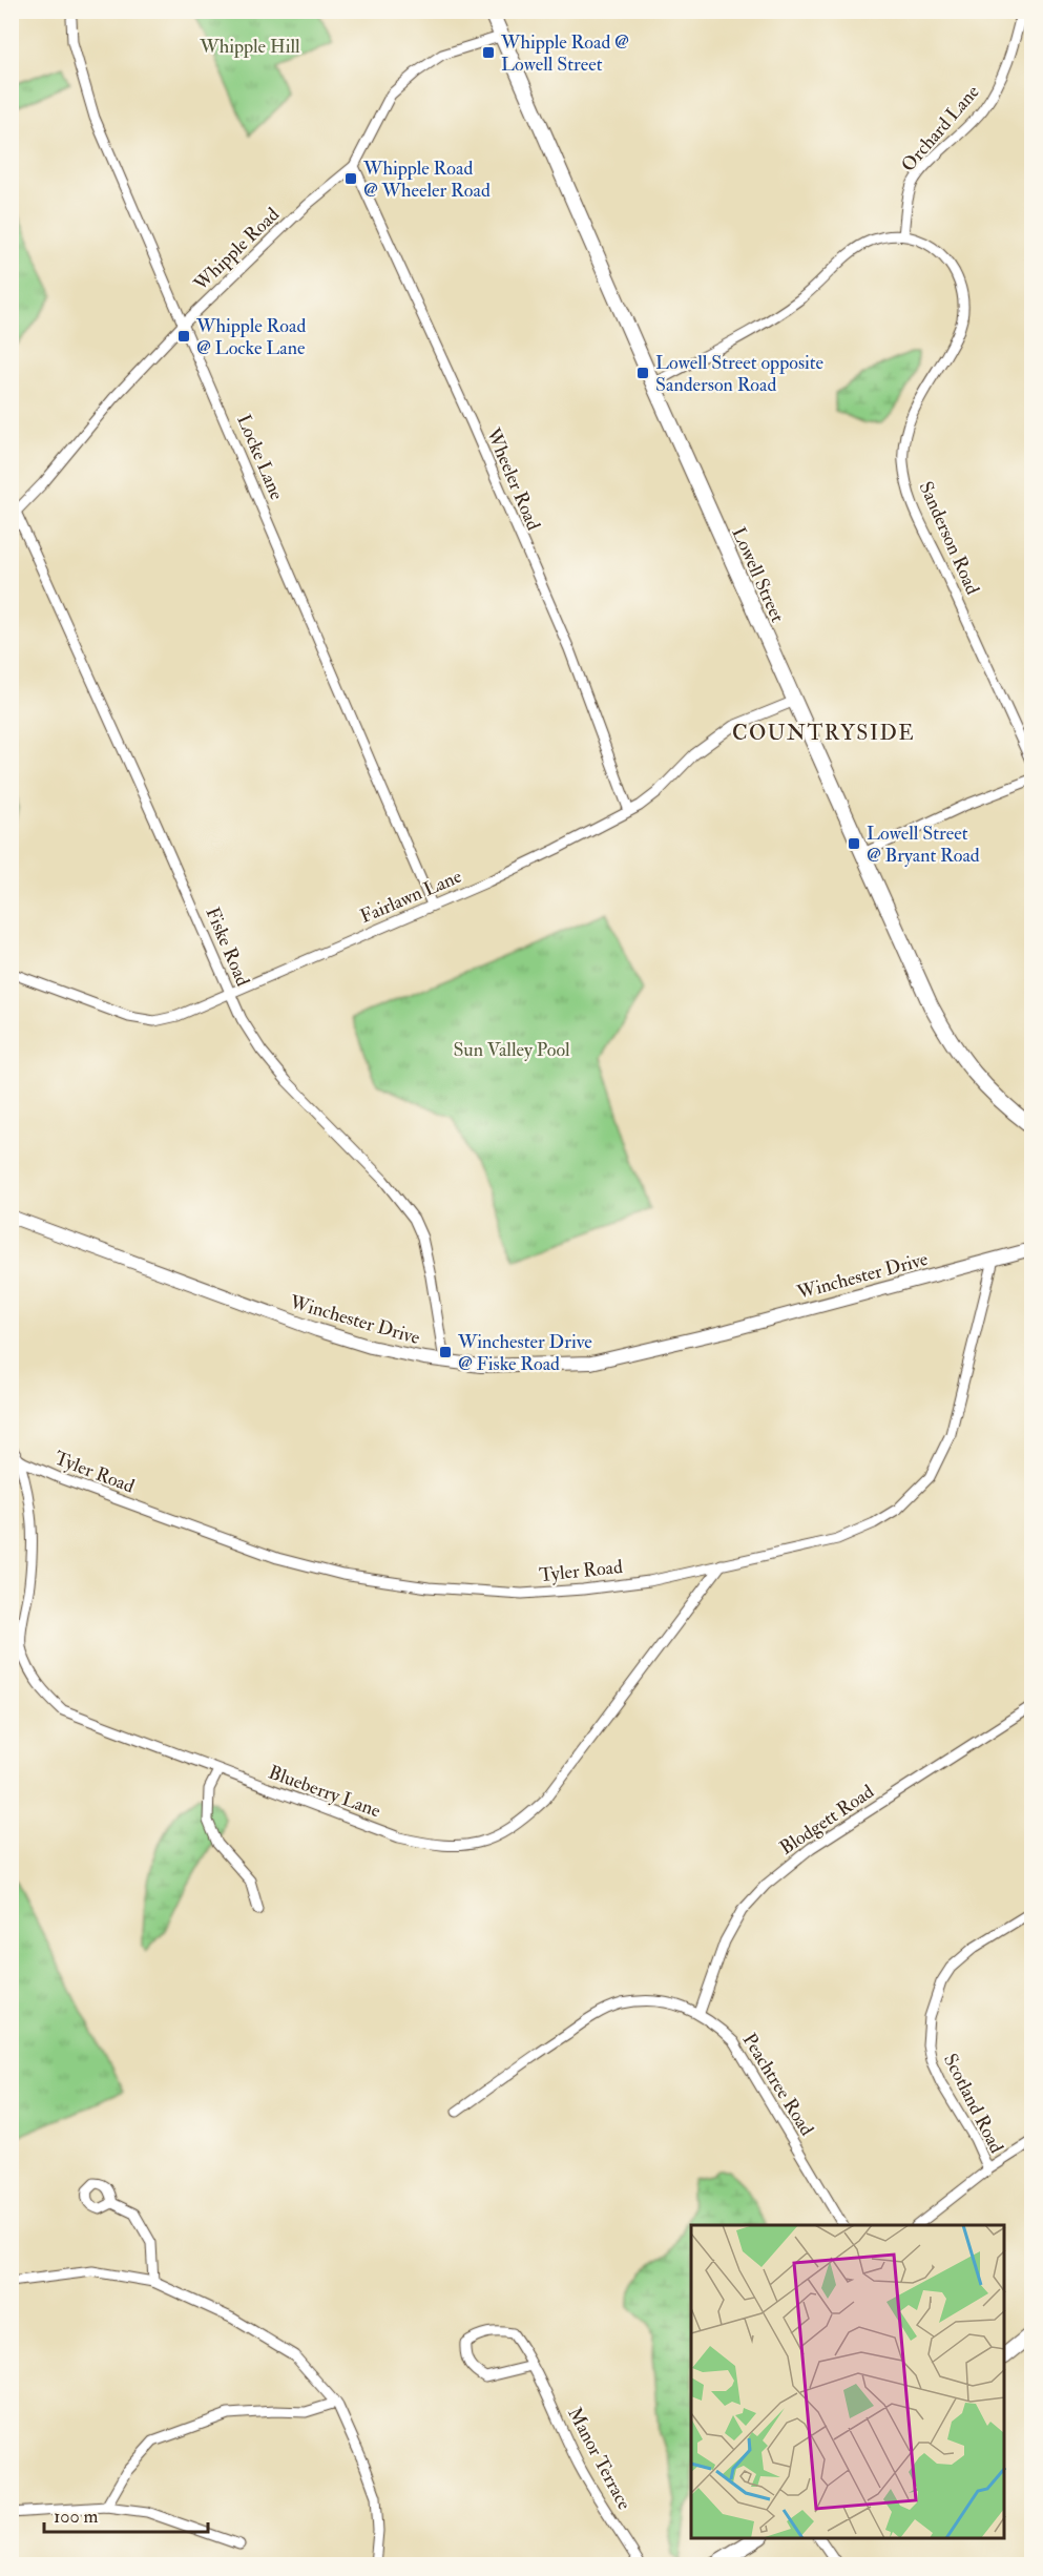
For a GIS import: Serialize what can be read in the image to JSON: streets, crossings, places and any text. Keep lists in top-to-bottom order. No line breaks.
{"streets":{"main road":["Lowell Street"],"street":["Orchard Lane","Whipple Road","Locke Lane","Wheeler Road","Sanderson Road","Fairlawn Lane","Fiske Road","Winchester Drive","Tyler Road","Blueberry Lane","Blodgett Road","Peachtree Road","Scotland Road","Manor Terrace"]},"crossings":[["Orchard Lane","Sanderson Road"],["Whipple Road","Locke Lane"],["Whipple Road","Wheeler Road"],["Whipple Road","Lowell Street"],["Whipple Road","Fiske Road"],["Locke Lane","Fairlawn Lane"],["Wheeler Road","Fairlawn Lane"],["Lowell Street","Fairlawn Lane"],["Fairlawn Lane","Fiske Road"],["Fiske Road","Winchester Drive"],["Winchester Drive","Tyler Road"],["Tyler Road","Blueberry Lane"],["Blodgett Road","Peachtree Road"]],"districts":["COUNTRYSIDE"],"parks":["Whipple Hill","Sun Valley Pool"],"places":{"transit":["Whipple Road @ Lowell Street","Whipple Road @ Wheeler Road","Whipple Road @ Locke Lane","Lowell Street opposite Sanderson Road","Lowell Street @ Bryant Road","Winchester Drive @ Fiske Road"]},"scale_bar":"100 m"}
